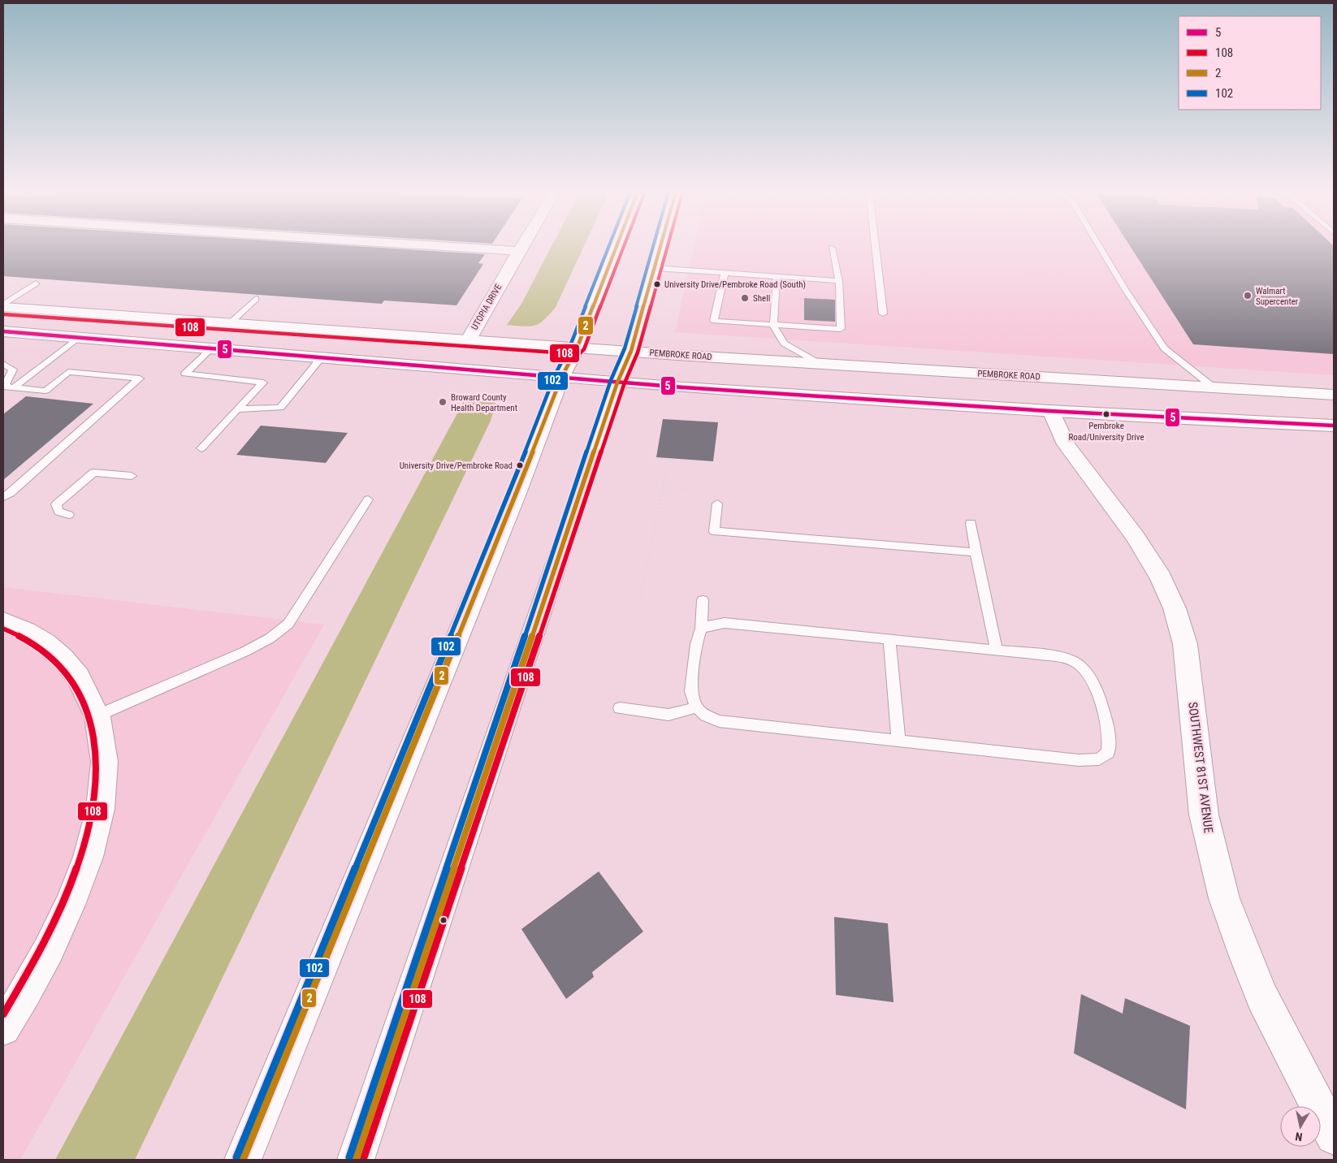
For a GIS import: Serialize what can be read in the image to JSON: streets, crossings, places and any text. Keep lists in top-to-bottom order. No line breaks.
{"streets":{"main road":["UTOPIA DRIVE","PEMBROKE ROAD","SOUTHWEST 81ST AVENUE"]},"crossings":[["UTOPIA DRIVE","PEMBROKE ROAD"]],"places":["University Drive/Pembroke Road (South)","Walmart Supercenter","Shell","Broward County Health Department","Pembroke Road/University Drive","University Drive/Pembroke Road"],"lines":["transit line 108","transit line 2","transit line 102","transit line 5"],"legend":["5","108","2","102"],"north":"bottom"}
